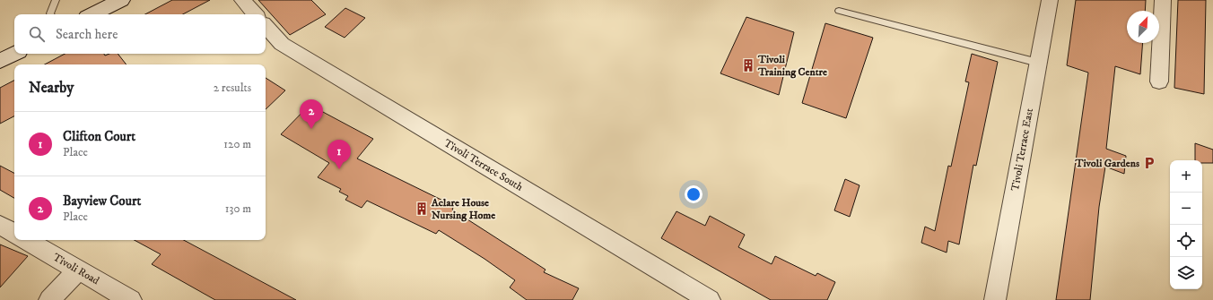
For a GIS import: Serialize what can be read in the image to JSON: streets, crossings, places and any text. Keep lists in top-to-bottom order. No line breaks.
{"streets":{"street":["Tivoli Terrace East","Tivoli Terrace South","Tivoli Road"]},"places":{"building":["Tivoli Training Centre","Aclare House Nursing Home"],"parking":["Tivoli Gardens"]},"north":"top right","page":{"search":"Search here","heading":["Nearby","2 results"],"pins":["2","1"],"list":[{"mark":"1","name":"Clifton Court","note":"Place","value":"120 m"},{"mark":"2","name":"Bayview Court","note":"Place","value":"130 m"}],"map_buttons":["+","−"]}}
